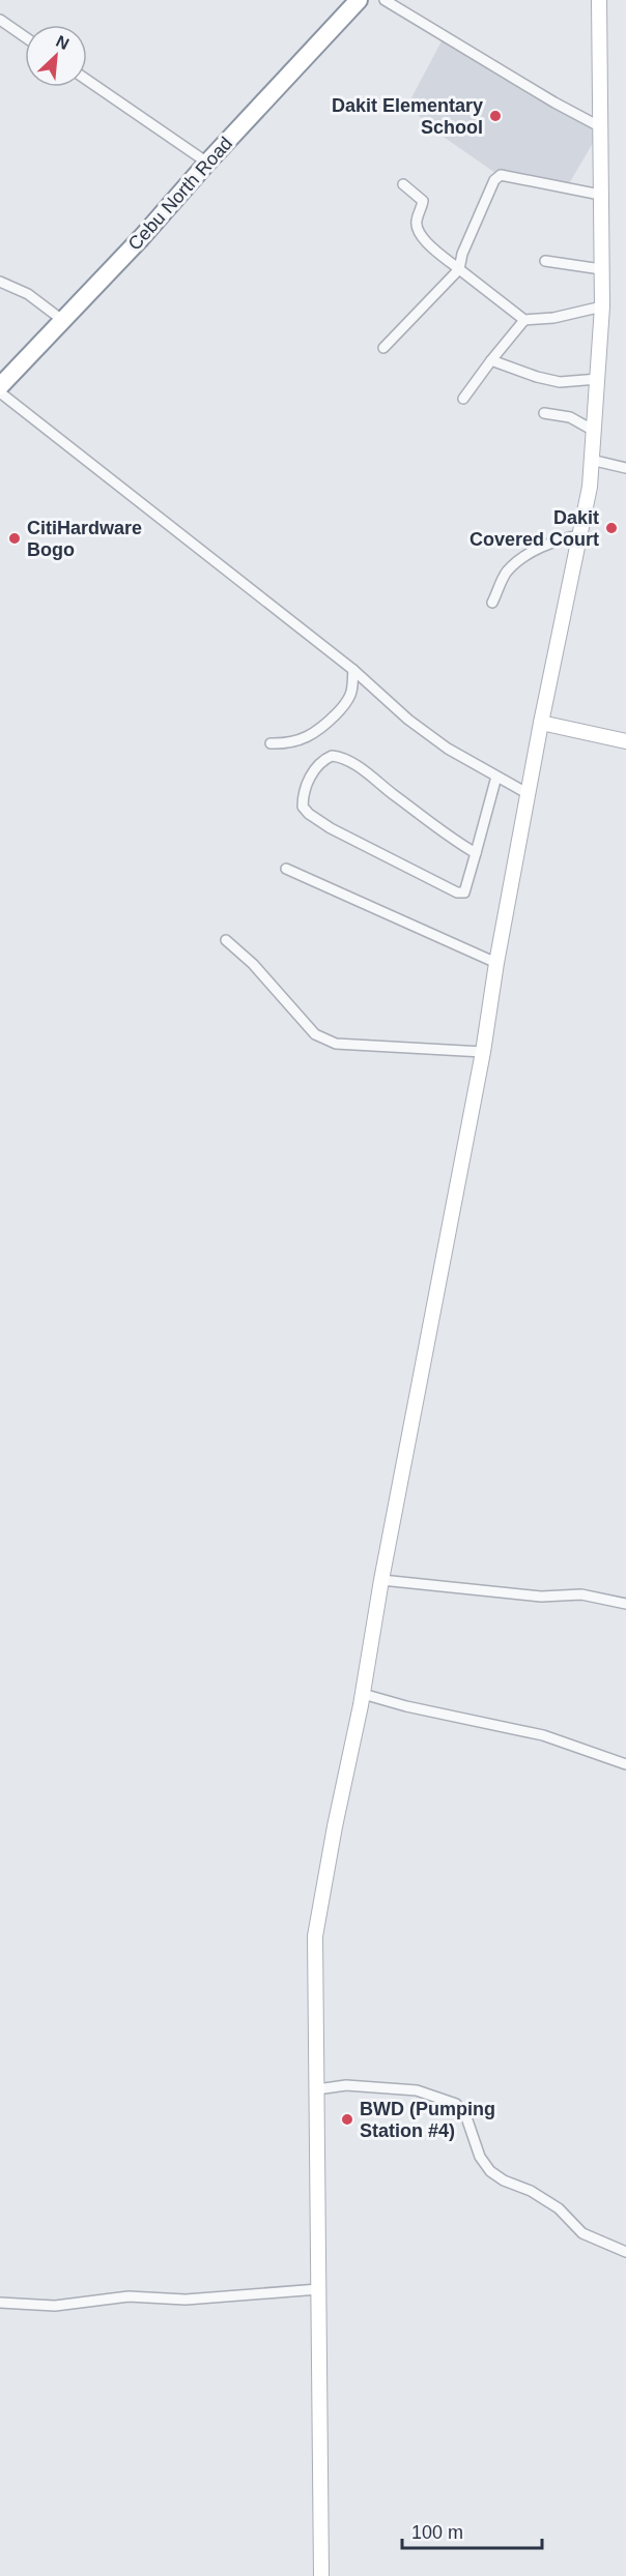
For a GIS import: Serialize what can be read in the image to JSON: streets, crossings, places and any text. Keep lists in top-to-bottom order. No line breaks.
{"streets":{"highway":["Cebu North Road"]},"places":["Dakit Elementary School","Dakit Covered Court","CitiHardware Bogo","BWD (Pumping Station #4)"],"scale_bar":"100 m","north":"top right"}
